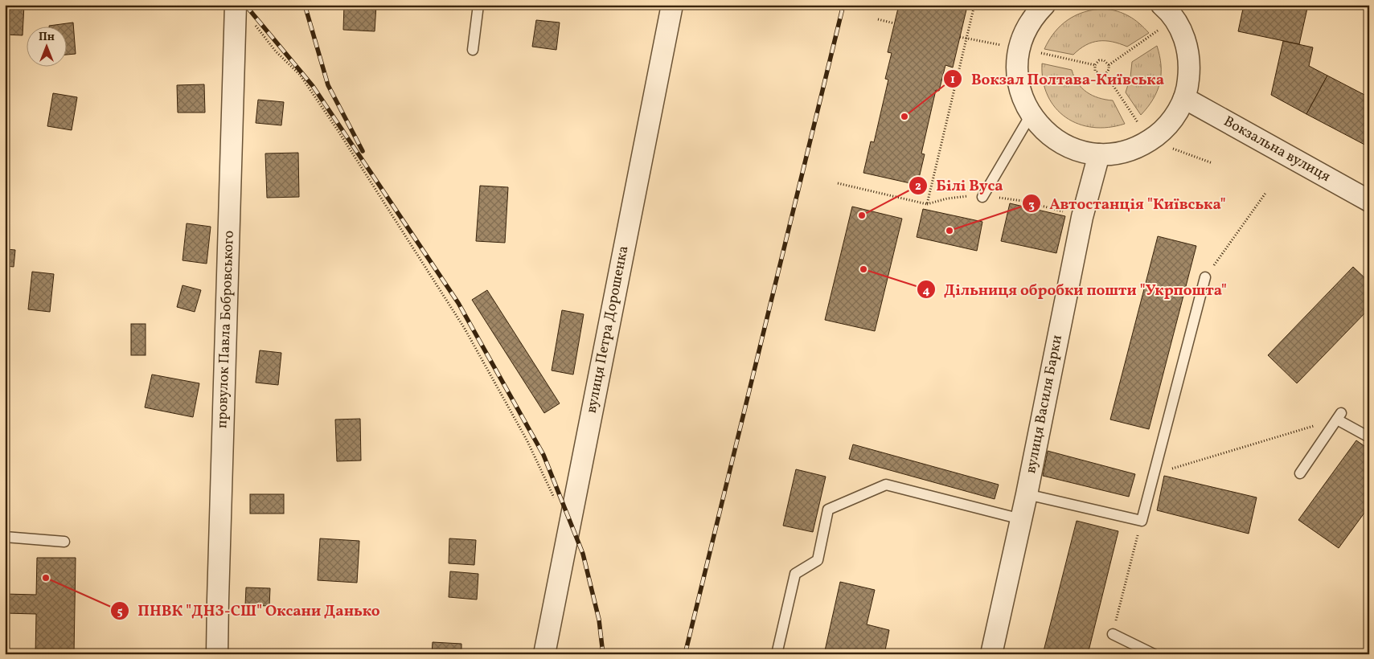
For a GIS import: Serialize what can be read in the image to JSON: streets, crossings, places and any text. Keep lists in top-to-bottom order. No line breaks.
{"streets":{"street":["Вокзальна вулиця","провулок Павла Бобровського","вулиця Петра Дорошенка","вулиця Василя Барки"]},"places":["Вокзал Полтава-Київська","Білі Вуса","Автостанція \"Київська\"","Дільниця обробки пошти \"Укрпошта\"","ПНВК \"ДНЗ-СШ\" Оксани Данько"],"north":"top"}
